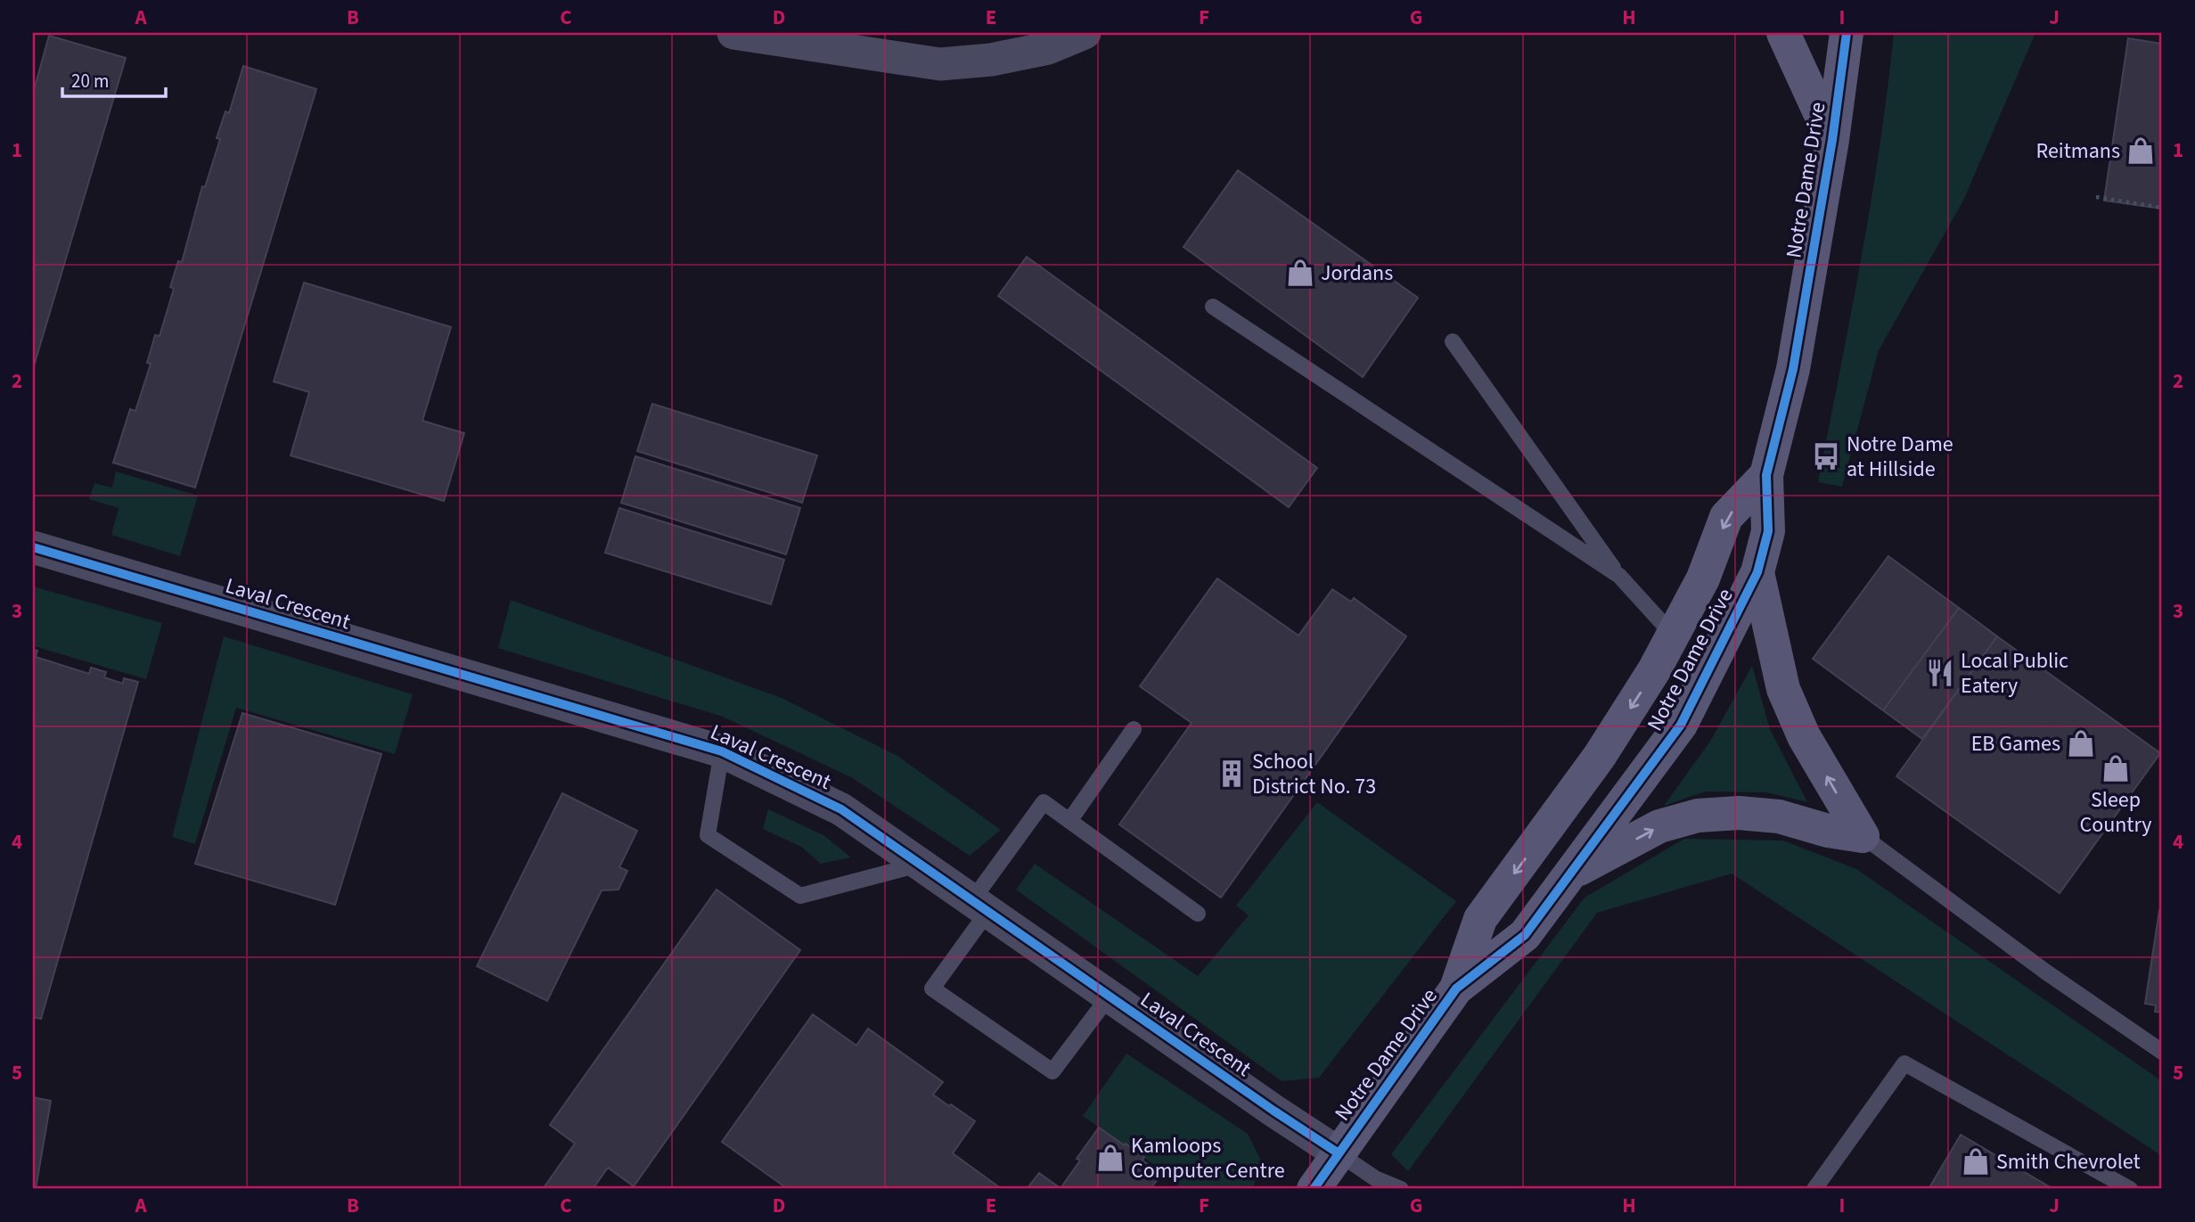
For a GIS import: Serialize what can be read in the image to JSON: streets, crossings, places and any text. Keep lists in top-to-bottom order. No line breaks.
{"streets":{"street":["Notre Dame Drive","Laval Crescent"]},"crossings":[["Notre Dame Drive","Laval Crescent"]],"places":{"shop":["Reitmans","Jordans","EB Games","Sleep Country","Kamloops Computer Centre","Smith Chevrolet"],"bus stop":["Notre Dame at Hillside"],"restaurant":["Local Public Eatery"],"building":["School District No. 73"]},"scale_bar":"20 m","grid":{"columns":["A","B","C","D","E","F","G","H","I","J"],"rows":["1","2","3","4","5"]}}
